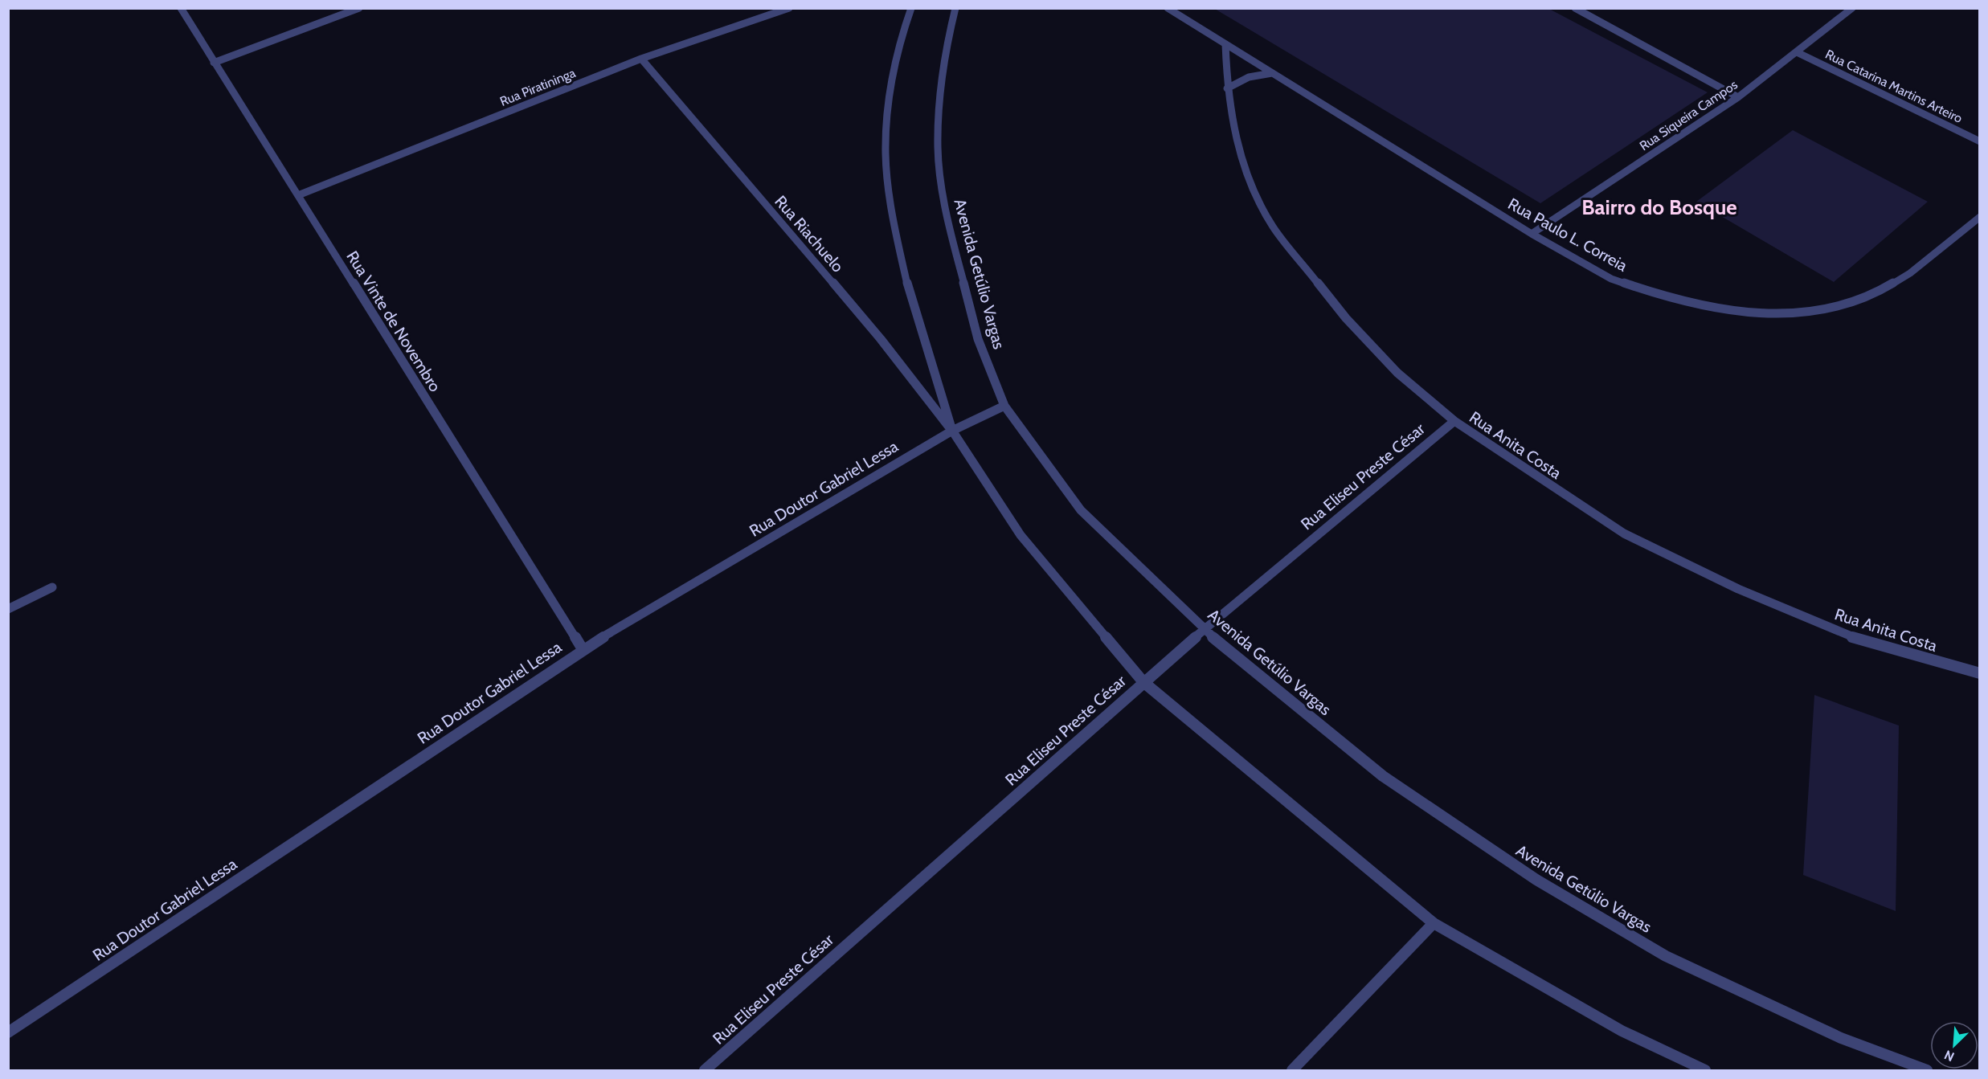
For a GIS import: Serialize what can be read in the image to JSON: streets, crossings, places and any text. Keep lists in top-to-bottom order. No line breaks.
{"streets":{"street":["Rua Catarina Martins Arteiro","Rua Piratininga","Rua Siqueira Campos","Rua Riachuelo","Rua Paulo L. Correia","Avenida Getúlio Vargas","Rua Vinte de Novembro","Rua Anita Costa","Rua Eliseu Preste César","Rua Doutor Gabriel Lessa"]},"crossings":[["Rua Catarina Martins Arteiro","Rua Siqueira Campos"],["Rua Piratininga","Rua Riachuelo"],["Rua Piratininga","Rua Vinte de Novembro"],["Rua Siqueira Campos","Rua Paulo L. Correia"],["Rua Riachuelo","Rua Doutor Gabriel Lessa"],["Rua Paulo L. Correia","Rua Anita Costa"],["Avenida Getúlio Vargas","Rua Eliseu Preste César"],["Avenida Getúlio Vargas","Rua Doutor Gabriel Lessa"],["Rua Vinte de Novembro","Rua Doutor Gabriel Lessa"],["Rua Anita Costa","Rua Eliseu Preste César"]],"districts":["Bairro do Bosque"],"north":"bottom left"}
